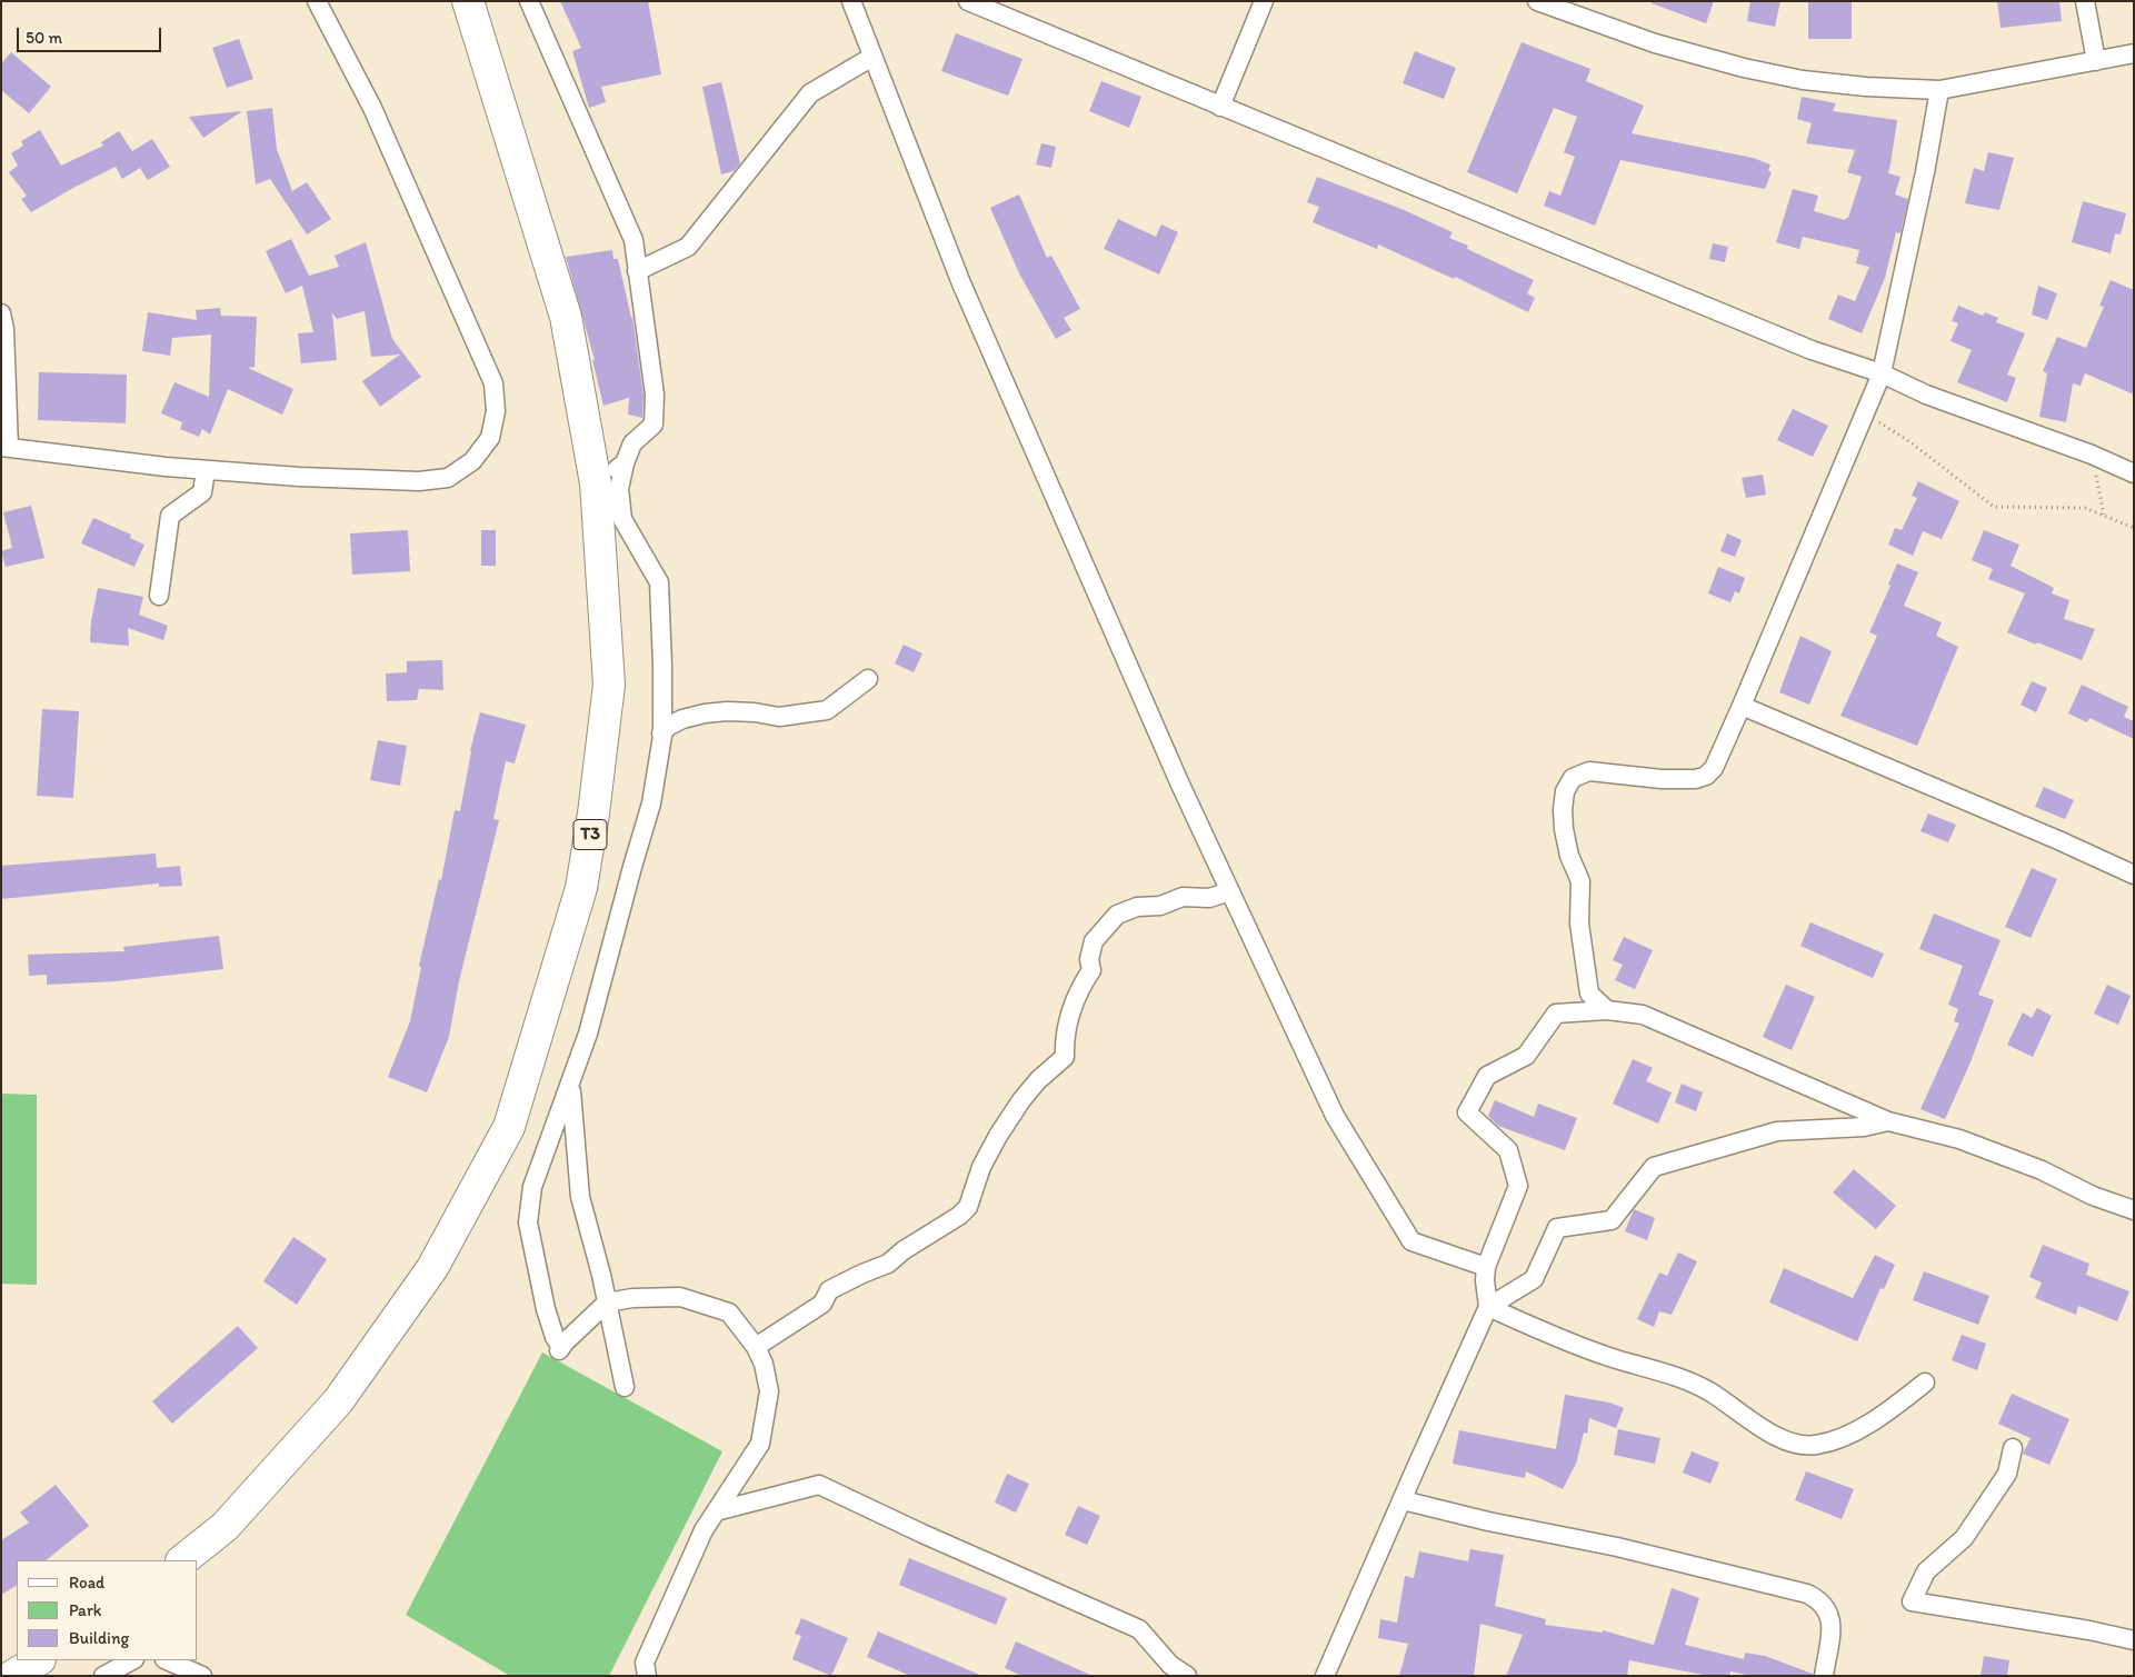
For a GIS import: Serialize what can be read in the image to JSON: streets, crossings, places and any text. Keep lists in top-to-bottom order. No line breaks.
{"streets":{"highway":["T3"]},"legend":["Road","Park","Building"],"scale_bar":"50 m"}
